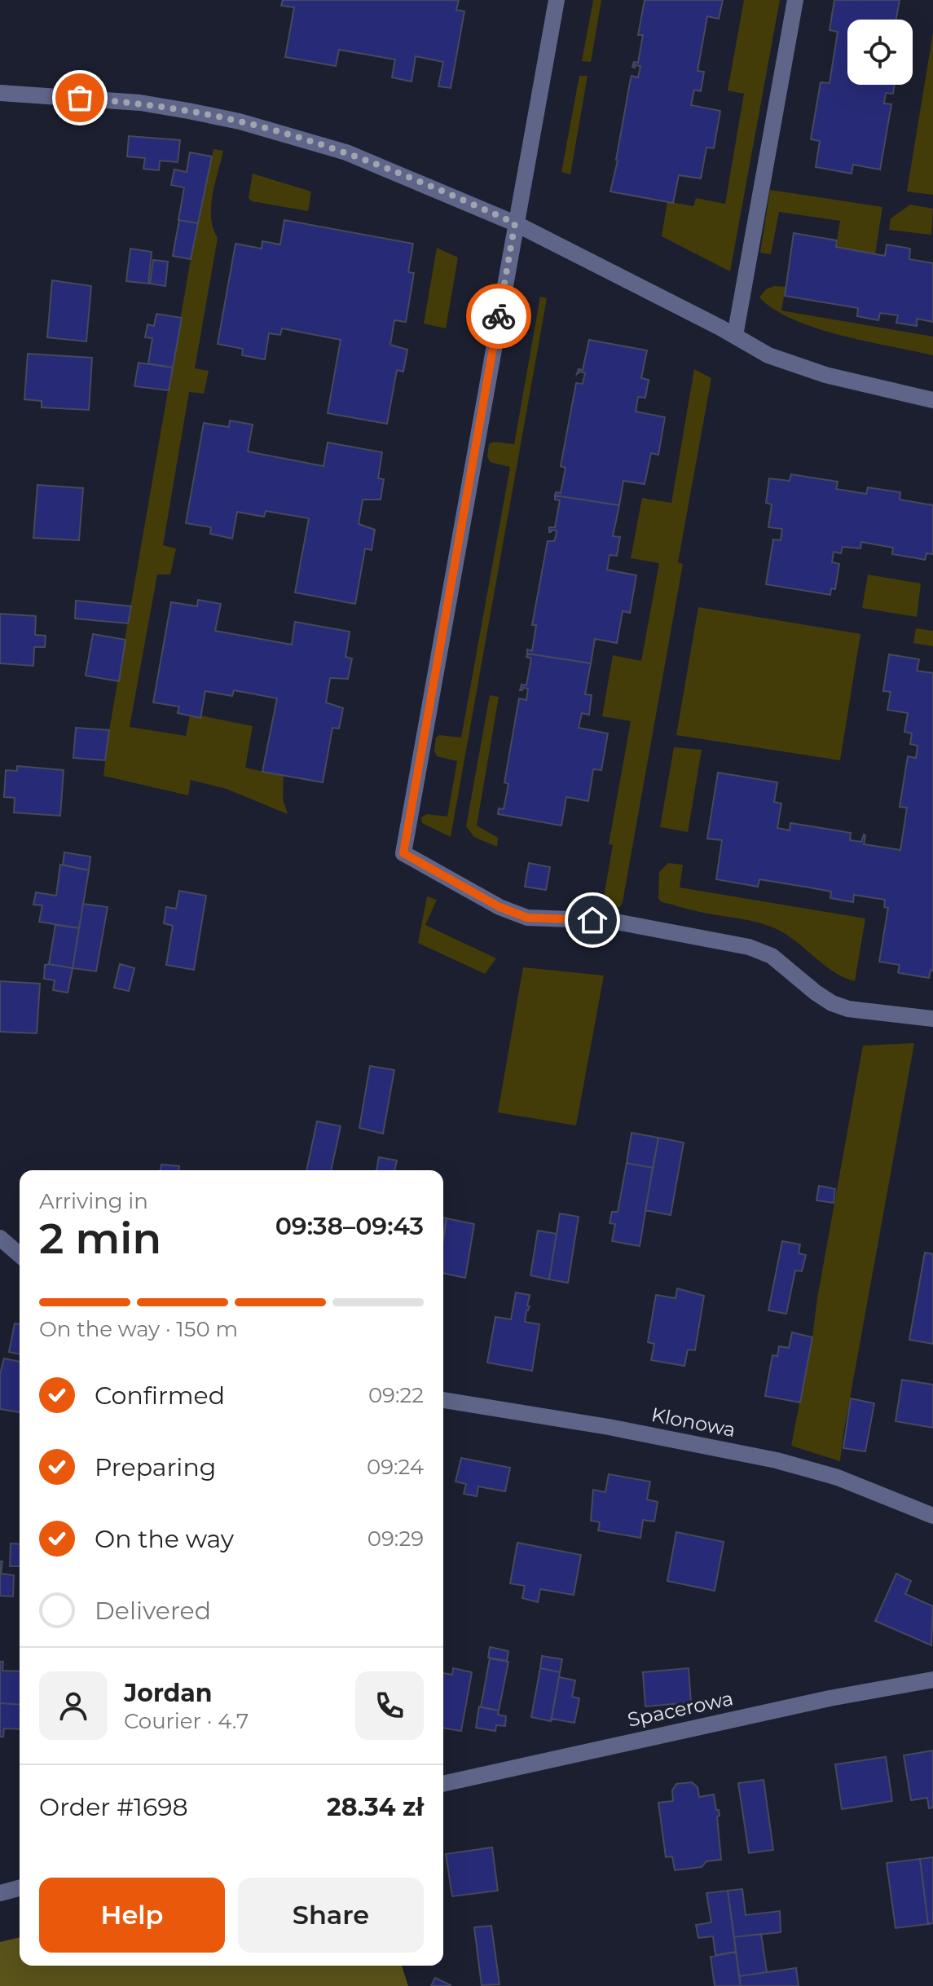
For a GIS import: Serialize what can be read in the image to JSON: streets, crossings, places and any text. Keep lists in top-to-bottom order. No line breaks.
{"streets":{"street":["Klonowa","Spacerowa"]},"page":{"heading":["2 min","Arriving in","09:38–09:43"],"panel":["Jordan","Courier · 4.7","Order #1698","28.34 zł"],"bar":"On the way · 150 m","list":[["Confirmed","09:22"],["Preparing","09:24"],["On the way","09:29"],"Delivered"],"buttons":["Help","Share"]}}
